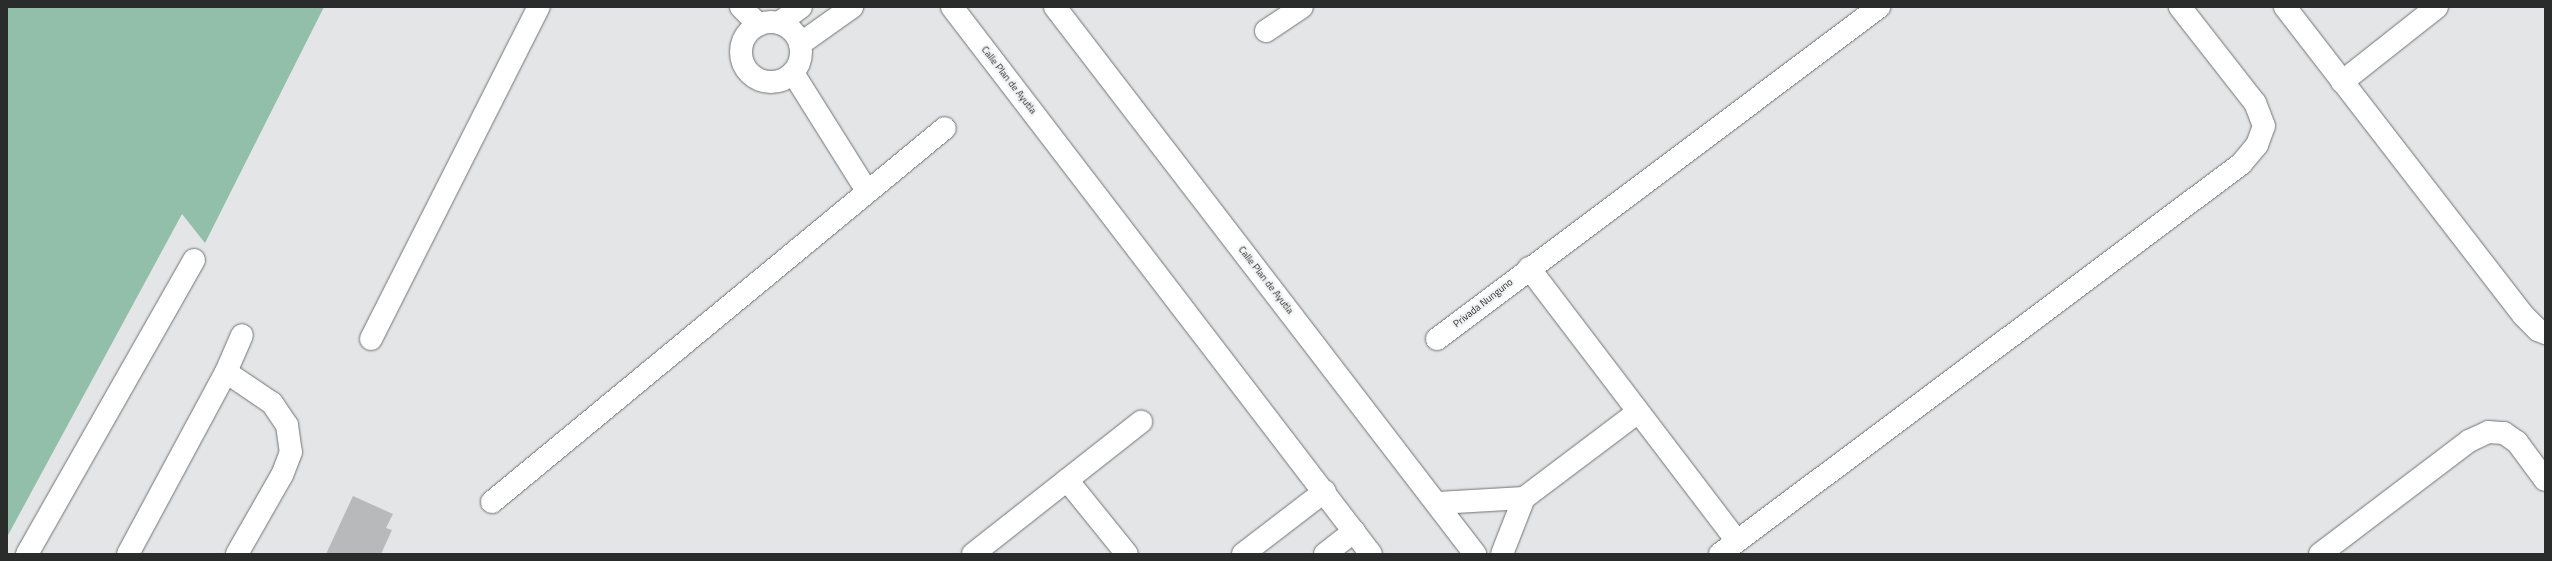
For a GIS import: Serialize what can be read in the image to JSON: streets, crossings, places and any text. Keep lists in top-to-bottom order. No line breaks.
{"streets":{"street":["Calle Plan de Ayutla","Privada Nunguno"]}}
